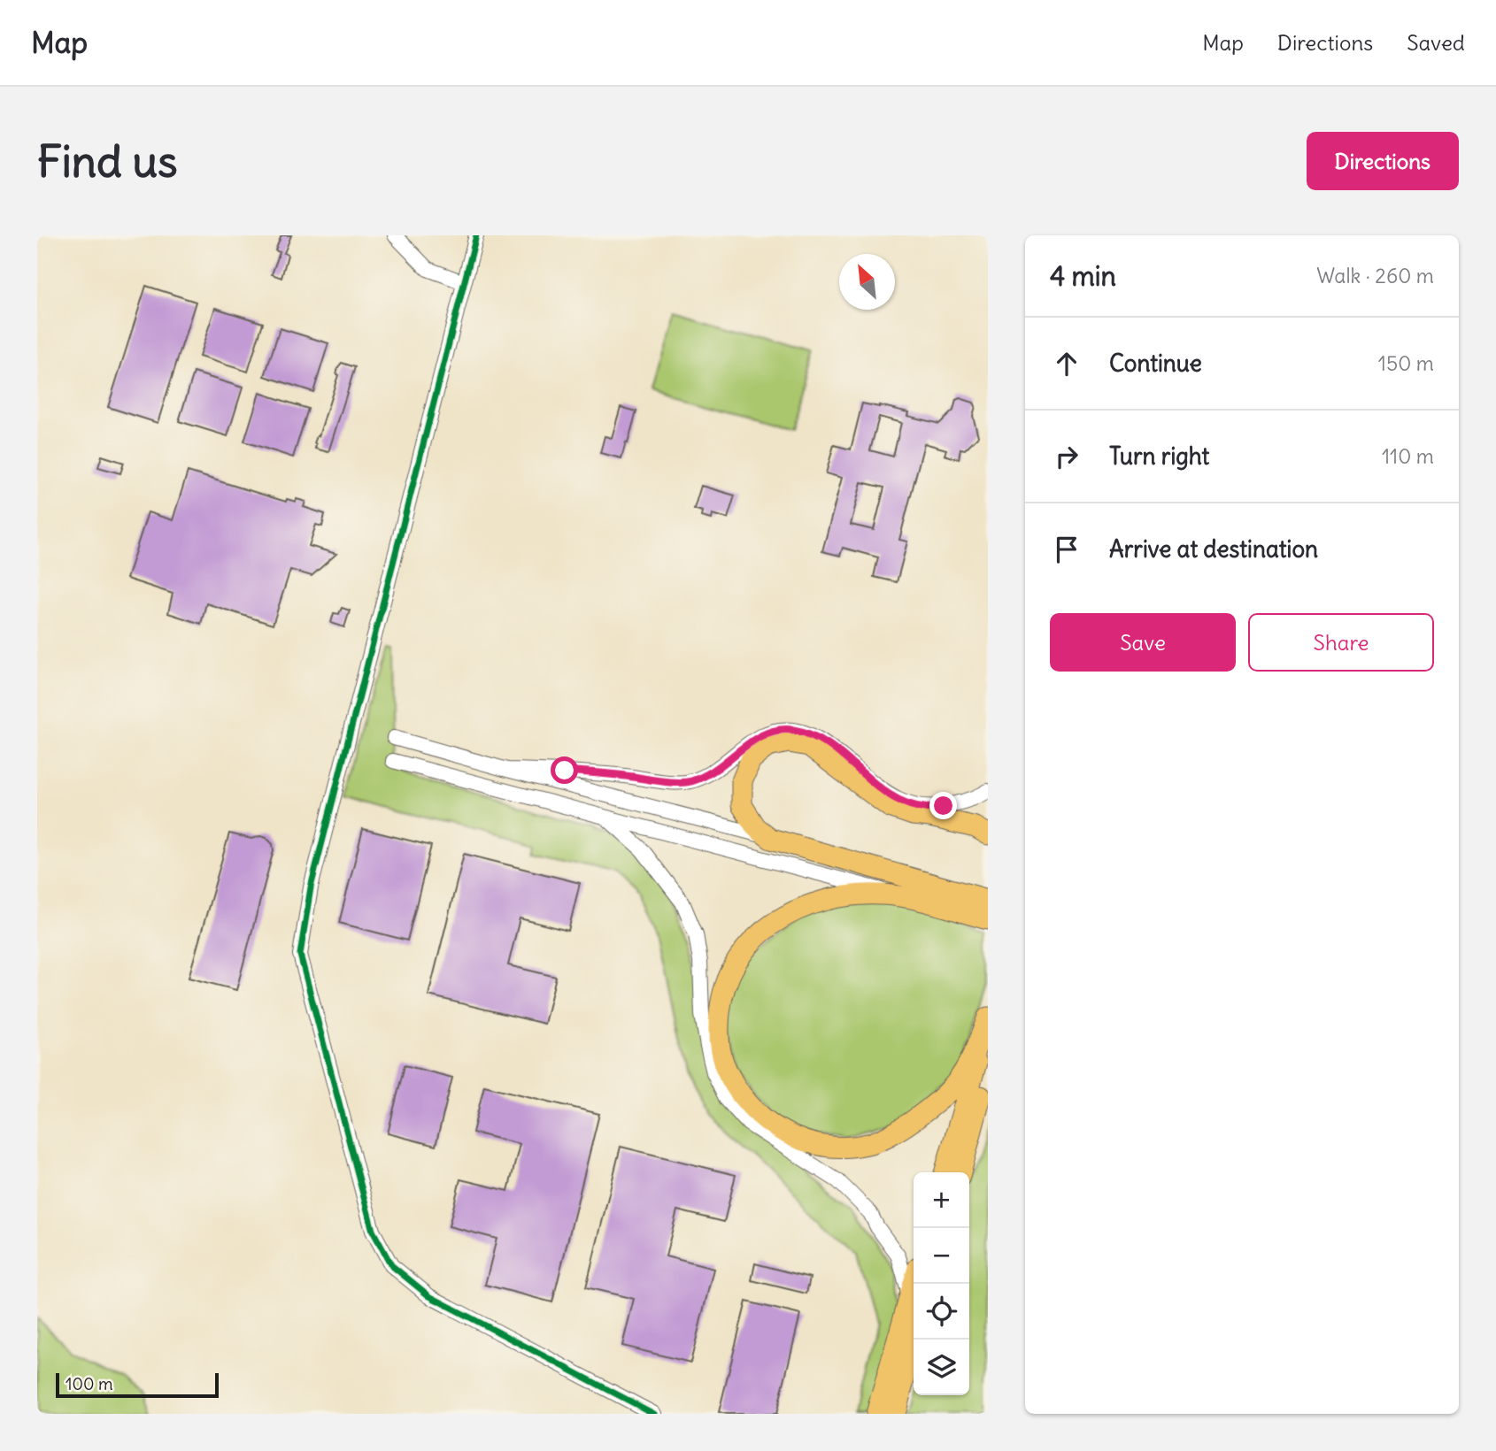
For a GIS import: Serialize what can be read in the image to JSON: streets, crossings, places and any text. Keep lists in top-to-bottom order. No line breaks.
{"scale_bar":"100 m","north":"top left","page":{"header":"Map","nav":["Map","Directions","Saved"],"buttons":["Directions",["Save","Share"]],"title":"Find us","heading":["4 min","Walk · 260 m"],"list":[["Continue","150 m"],["Turn right","110 m"],"Arrive at destination"],"map_buttons":["+","−"],"scale":"100 m"}}
